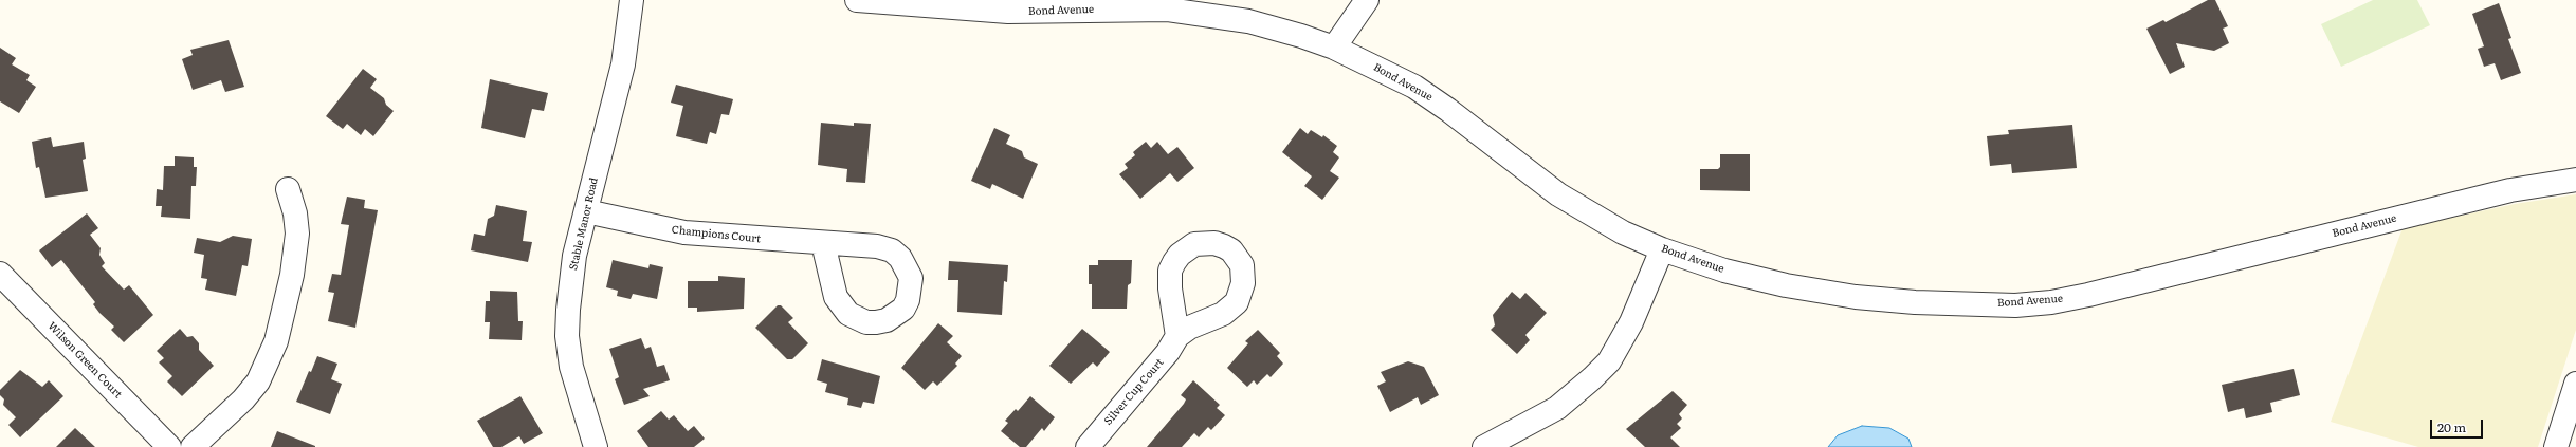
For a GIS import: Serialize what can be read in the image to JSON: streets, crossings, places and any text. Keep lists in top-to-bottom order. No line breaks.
{"streets":{"street":["Bond Avenue","Stable Manor Road","Champions Court","Wilson Green Court","Silver Cup Court"]},"crossings":[["Stable Manor Road","Champions Court"]],"scale_bar":"20 m"}
